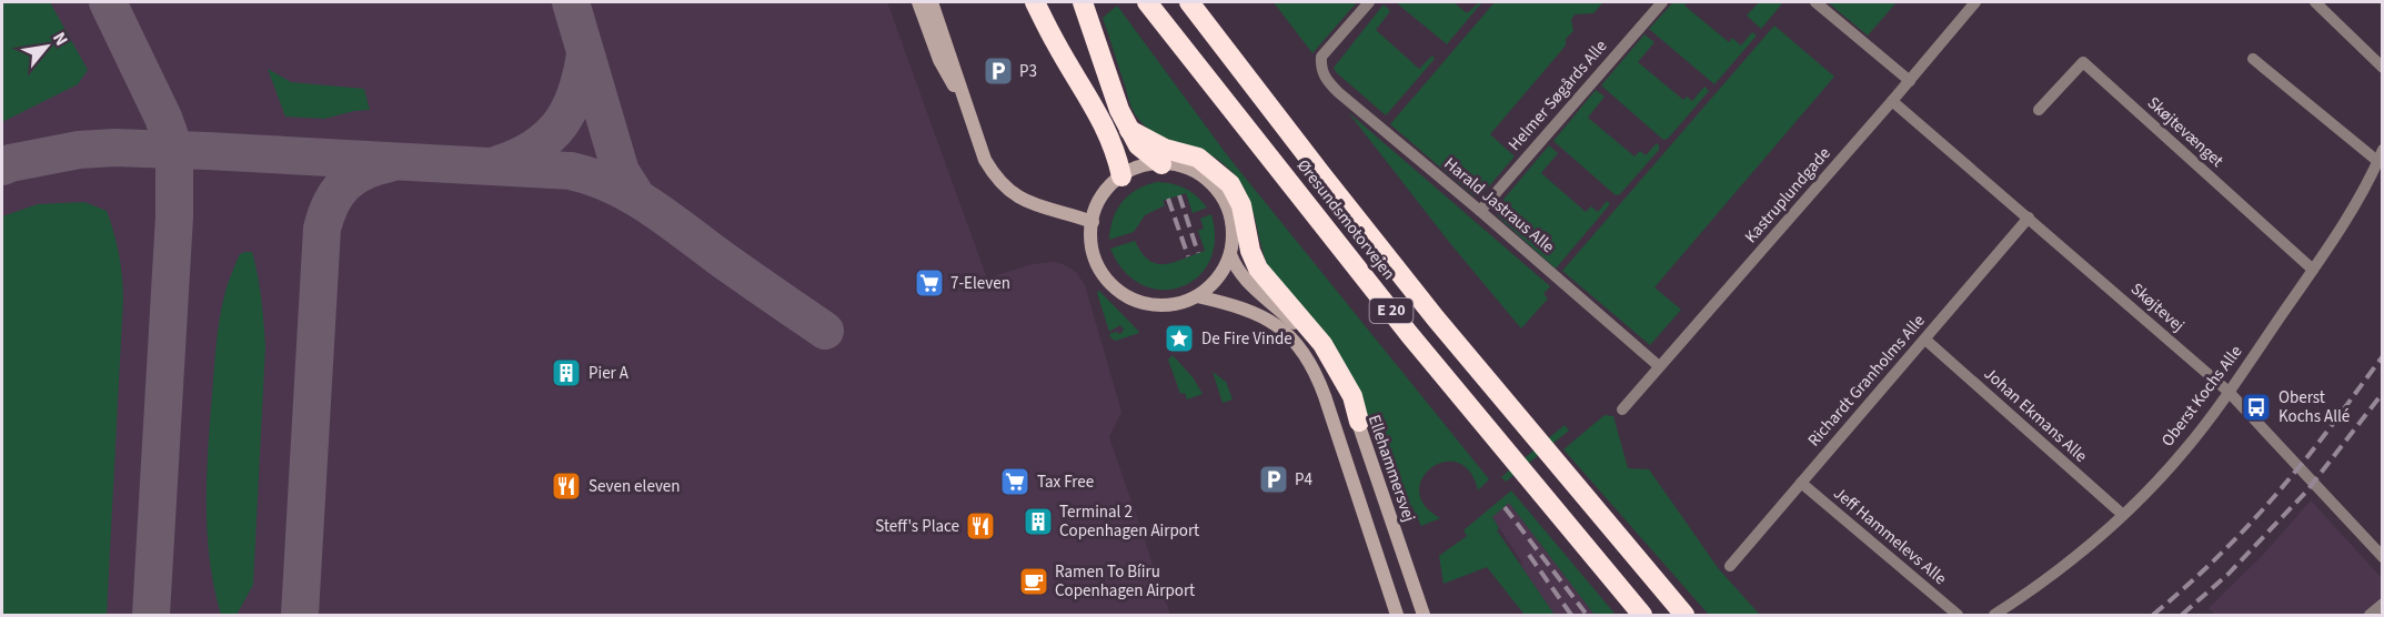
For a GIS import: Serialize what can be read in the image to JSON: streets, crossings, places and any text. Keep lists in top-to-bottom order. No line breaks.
{"streets":{"highway":["Øresundsmotorvejen","E 20"],"street":["Helmer Søgårds Alle","Skøjtevænget","Kastruplundgade","Harald Jastraus Alle","Skøjtevej","Richardt Granholms Alle","Oberst Kochs Alle","Johan Ekmans Alle","Ellehammersvej","Jeff Hammelevs Alle"]},"crossings":[["Helmer Søgårds Alle","Harald Jastraus Alle"],["Skøjtevænget","Oberst Kochs Alle"],["Kastruplundgade","Harald Jastraus Alle"],["Kastruplundgade","Skøjtevej"],["Skøjtevej","Richardt Granholms Alle"],["Skøjtevej","Oberst Kochs Alle"],["Richardt Granholms Alle","Johan Ekmans Alle"],["Richardt Granholms Alle","Jeff Hammelevs Alle"],["Oberst Kochs Alle","Johan Ekmans Alle"]],"places":{"parking":["P3","P4"],"supermarket":["7-Eleven","Tax Free"],"place":["De Fire Vinde"],"building":["Pier A","Terminal 2 Copenhagen Airport"],"bus stop":["Oberst Kochs Allé"],"restaurant":["Seven eleven","Steff's Place"],"cafe":["Ramen To Bíiru Copenhagen Airport"]},"north":"top right"}
